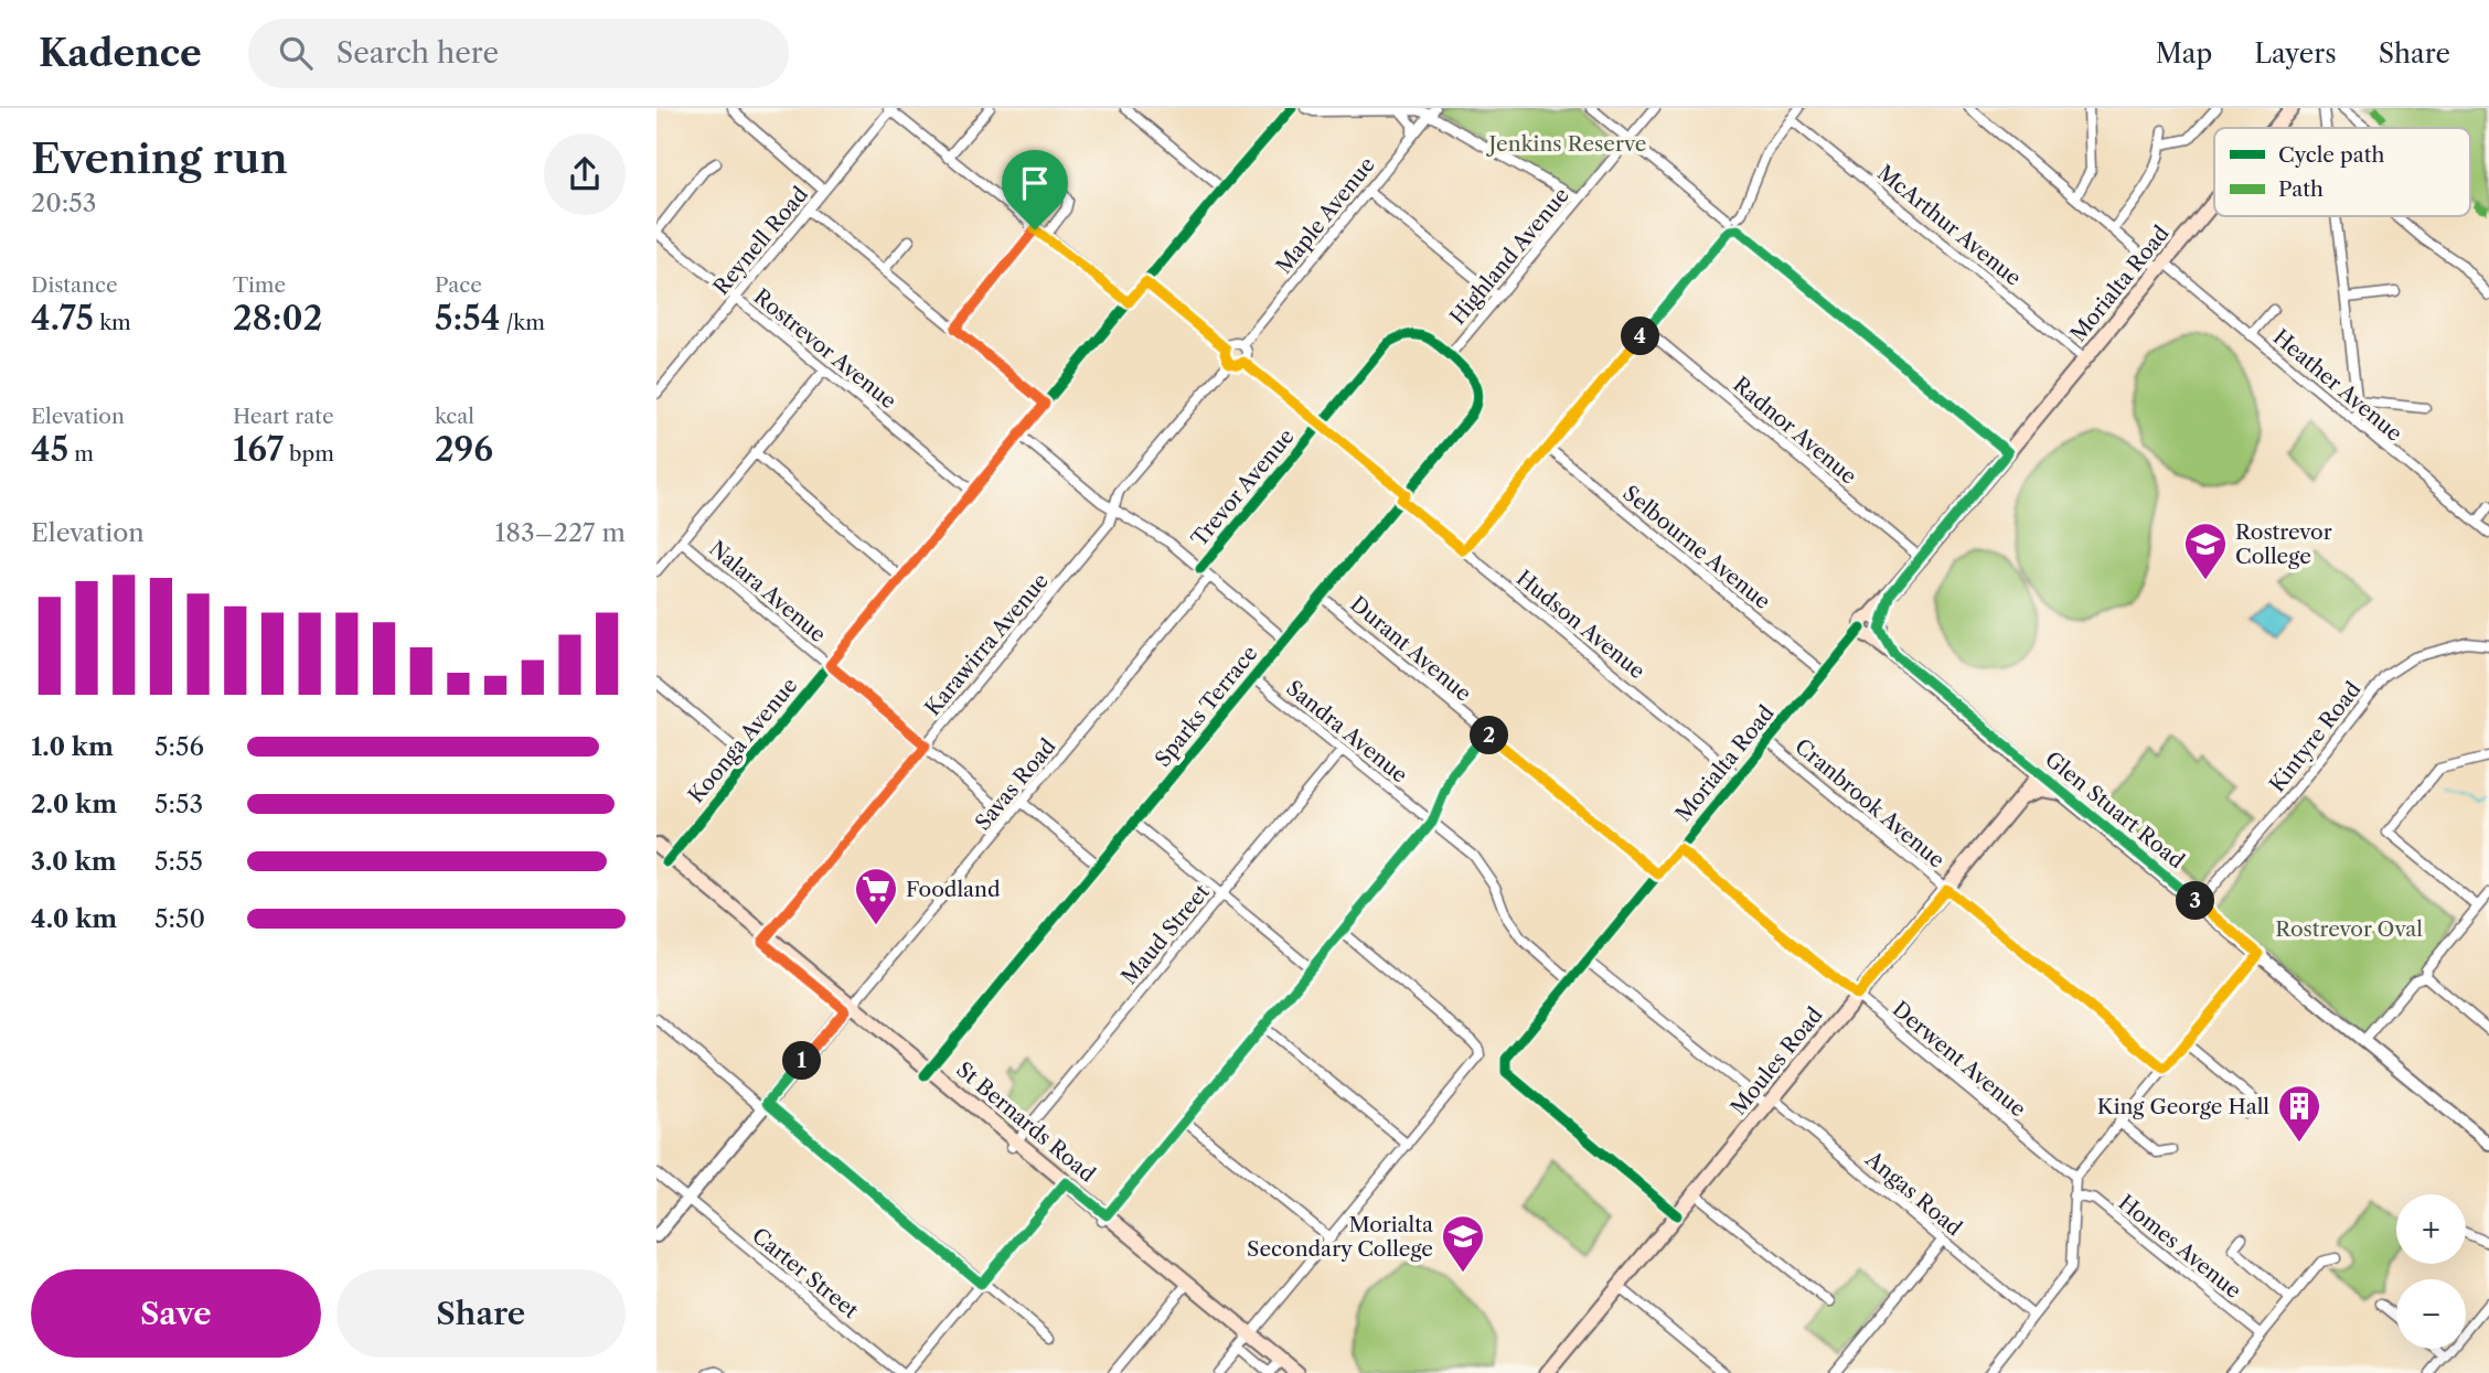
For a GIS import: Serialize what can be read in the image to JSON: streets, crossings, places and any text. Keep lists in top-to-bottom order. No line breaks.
{"streets":{"main road":["Morialta Road","Glen Stuart Road","Moules Road","St Bernards Road"],"street":["Maple Avenue","McArthur Avenue","Reynell Road","Highland Avenue","Rostrevor Avenue","Heather Avenue","Radnor Avenue","Trevor Avenue","Selbourne Avenue","Nalara Avenue","Hudson Avenue","Karawirra Avenue","Durant Avenue","Sparks Terrace","Sandra Avenue","Kintyre Road","Koonga Avenue","Savas Road","Cranbrook Avenue","Maud Street","Derwent Avenue","Angas Road","Homes Avenue","Carter Street"]},"crossings":[["Maple Avenue","Hudson Avenue"],["McArthur Avenue","Morialta Road"],["Reynell Road","Rostrevor Avenue"],["Highland Avenue","Trevor Avenue"],["Highland Avenue","Sparks Terrace"],["Morialta Road","Heather Avenue"],["Morialta Road","Radnor Avenue"],["Morialta Road","Selbourne Avenue"],["Morialta Road","Hudson Avenue"],["Morialta Road","Durant Avenue"],["Morialta Road","Sandra Avenue"],["Morialta Road","Cranbrook Avenue"],["Morialta Road","Glen Stuart Road"],["Morialta Road","Derwent Avenue"],["Morialta Road","Moules Road"],["Morialta Road","Angas Road"],["Rostrevor Avenue","Koonga Avenue"],["Trevor Avenue","Hudson Avenue"],["Trevor Avenue","Sparks Terrace"],["Nalara Avenue","Karawirra Avenue"],["Nalara Avenue","Koonga Avenue"],["Nalara Avenue","Savas Road"],["Hudson Avenue","Sparks Terrace"],["Karawirra Avenue","St Bernards Road"],["Durant Avenue","Sparks Terrace"],["Sparks Terrace","Sandra Avenue"],["Sparks Terrace","St Bernards Road"],["Sandra Avenue","Maud Street"],["Kintyre Road","Glen Stuart Road"],["Koonga Avenue","St Bernards Road"],["Savas Road","St Bernards Road"],["Cranbrook Avenue","Moules Road"],["Glen Stuart Road","Moules Road"],["Maud Street","St Bernards Road"],["Derwent Avenue","Moules Road"],["Moules Road","Angas Road"]],"parks":["Jenkins Reserve","Rostrevor Oval"],"places":{"school or university":["Rostrevor College","Morialta Secondary College"],"supermarket":["Foodland"],"building":["King George Hall"]},"legend":["Cycle path","Path"],"page":{"header":"Kadence","search":"Search here","nav":["Map","Layers","Share"],"heading":["Evening run","20:53"],"stats":[["Distance","4.75 km"],["Time","28:02"],["Pace","5:54 /km"],["Elevation","45 m"],["Heart rate","167 bpm"],["kcal","296"]],"pins":["4","2","3","1"],"chart":["Elevation","183–227 m"],"list":[{"name":"1.0 km","note":"5:56"},{"name":"2.0 km","note":"5:53"},{"name":"3.0 km","note":"5:55"},{"name":"4.0 km","note":"5:50"}],"map_buttons":["+","−"],"buttons":["Save","Share"]}}
